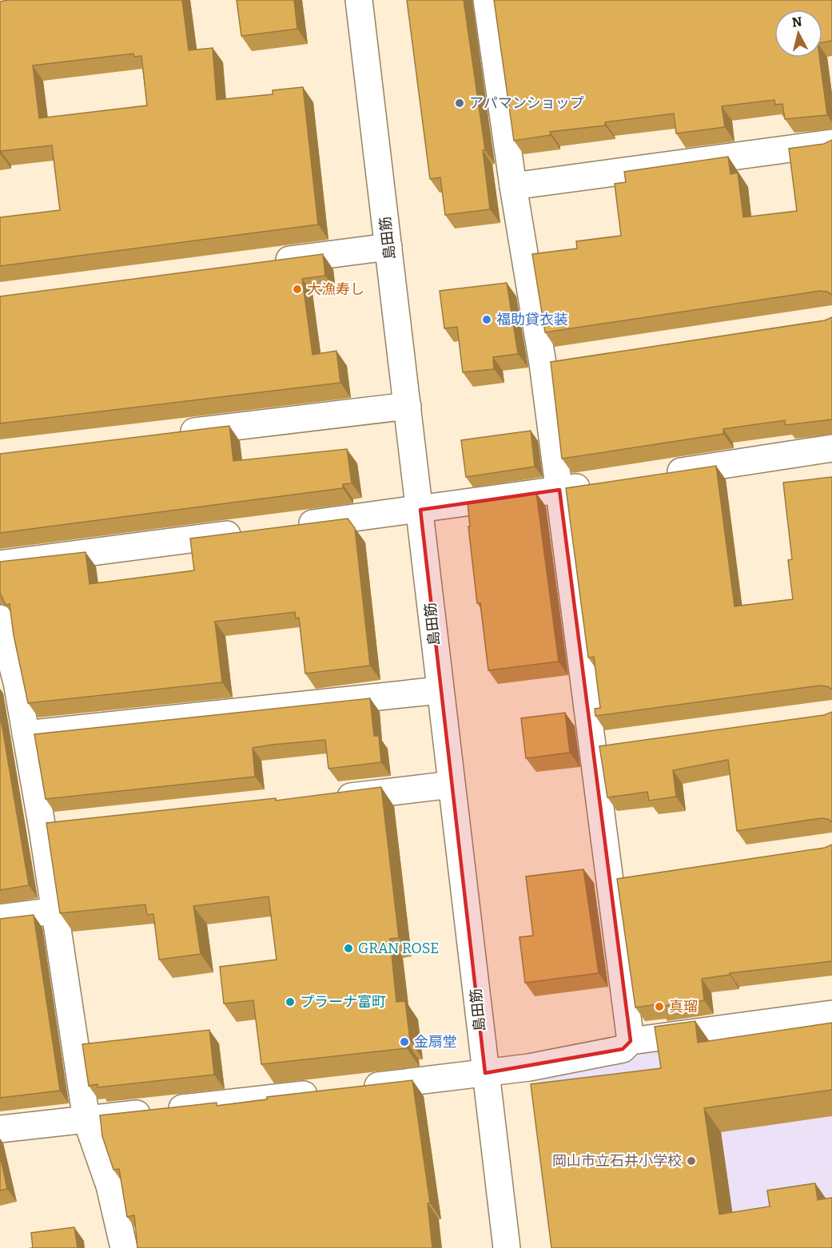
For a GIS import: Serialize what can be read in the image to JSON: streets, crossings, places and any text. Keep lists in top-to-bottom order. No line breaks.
{"streets":{"street":["島田筋"]},"places":["アパマンショップ","大漁寿し","福助貸衣装","GRAN ROSE","プラーナ富町","真瑠","金扇堂","岡山市立石井小学校"],"north":"top"}
